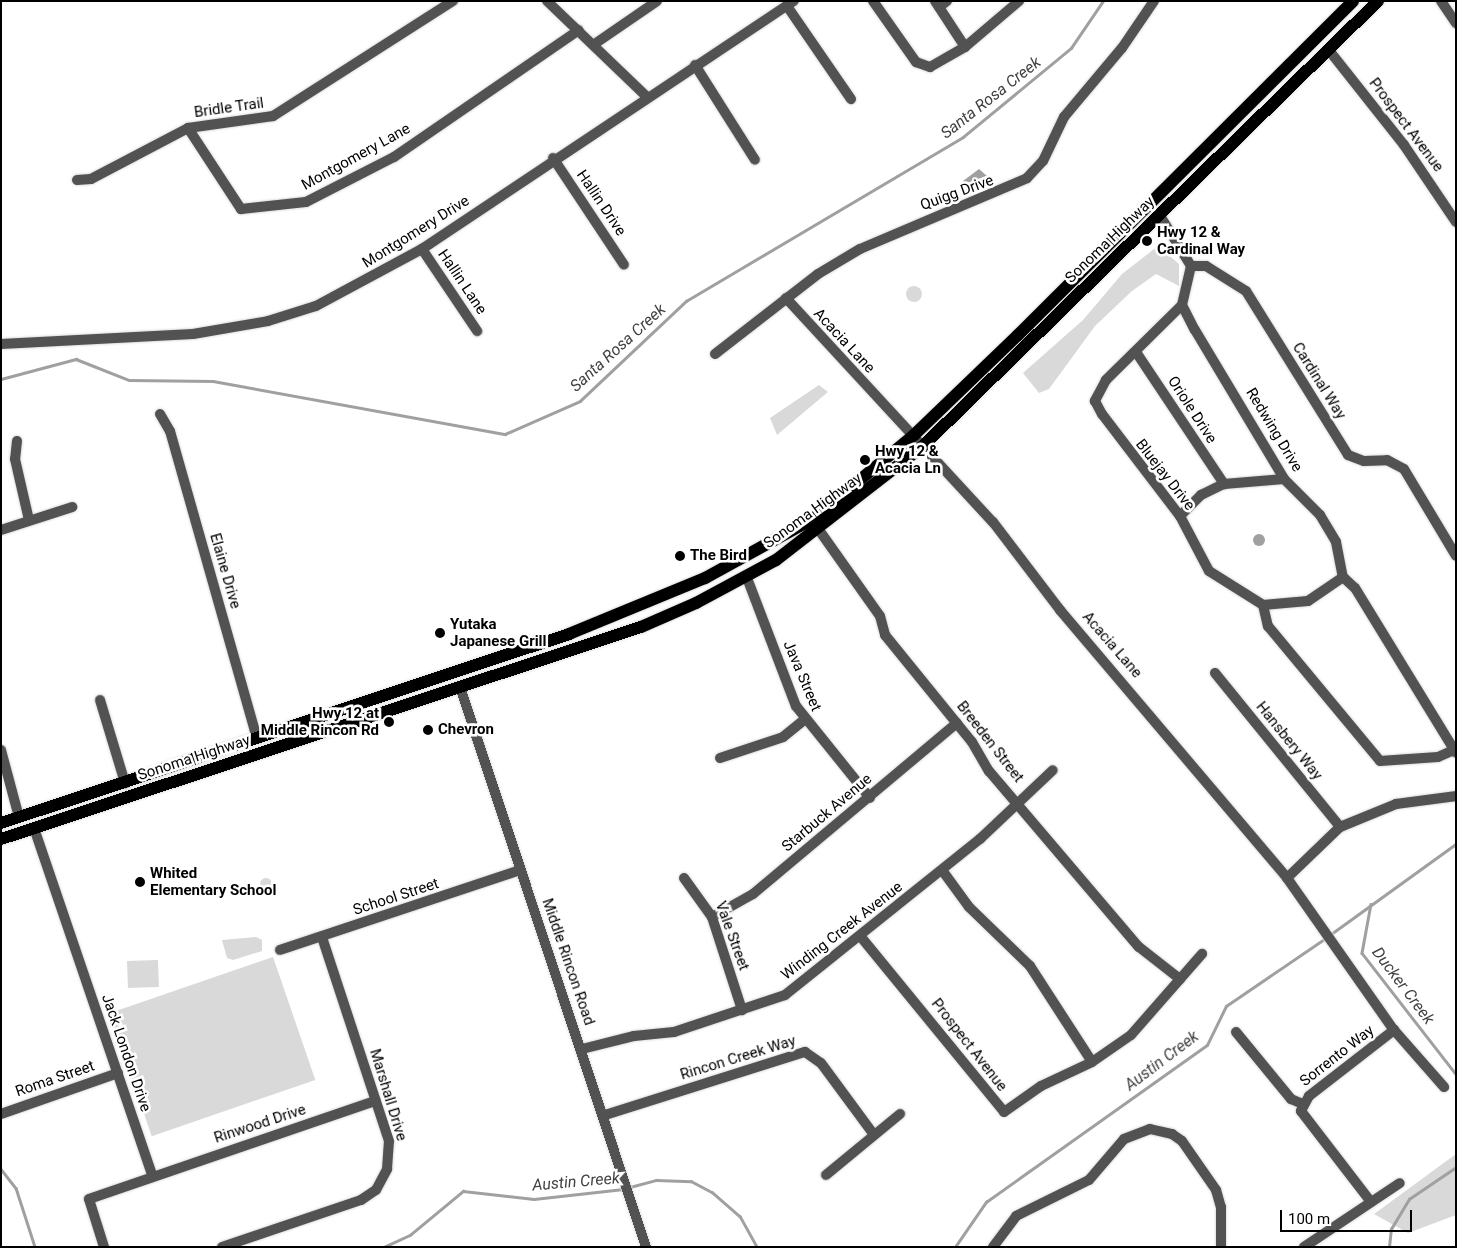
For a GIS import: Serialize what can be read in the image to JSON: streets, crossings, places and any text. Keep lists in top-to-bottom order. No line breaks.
{"streets":{"main road":["Sonoma Highway"],"street":["Bridle Trail","Prospect Avenue","Montgomery Lane","Quigg Drive","Hallin Drive","Montgomery Drive","Hallin Lane","Acacia Lane","Cardinal Way","Oriole Drive","Redwing Drive","Bluejay Drive","Elaine Drive","Java Street","Hansbery Way","Breeden Street","Starbuck Avenue","School Street","Winding Creek Avenue","Vale Street","Middle Rincon Road","Jack London Drive","Sorrento Way","Rincon Creek Way","Roma Street","Marshall Drive","Rinwood Drive"]},"crossings":[["Bridle Trail","Montgomery Lane"],["Prospect Avenue","Sonoma Highway"],["Prospect Avenue","Breeden Street"],["Prospect Avenue","Winding Creek Avenue"],["Quigg Drive","Acacia Lane"],["Hallin Drive","Montgomery Drive"],["Montgomery Drive","Hallin Lane"],["Sonoma Highway","Acacia Lane"],["Sonoma Highway","Elaine Drive"],["Sonoma Highway","Java Street"],["Sonoma Highway","Breeden Street"],["Sonoma Highway","Middle Rincon Road"],["Sonoma Highway","Jack London Drive"],["Acacia Lane","Sorrento Way"],["Oriole Drive","Redwing Drive"],["Oriole Drive","Bluejay Drive"],["Redwing Drive","Bluejay Drive"],["Java Street","Starbuck Avenue"],["Breeden Street","Starbuck Avenue"],["Breeden Street","Winding Creek Avenue"],["Starbuck Avenue","Vale Street"],["School Street","Middle Rincon Road"],["School Street","Marshall Drive"],["Winding Creek Avenue","Vale Street"],["Winding Creek Avenue","Middle Rincon Road"],["Middle Rincon Road","Rincon Creek Way"],["Jack London Drive","Roma Street"],["Jack London Drive","Rinwood Drive"],["Marshall Drive","Rinwood Drive"]],"water":["Santa Rosa Creek","Ducker Creek","Austin Creek"],"places":["Hwy 12 & Cardinal Way","Hwy 12 & Acacia Ln","The Bird","Yutaka Japanese Grill","Hwy 12 at Middle Rincon Rd","Chevron","Whited Elementary School"],"scale_bar":"100 m"}
